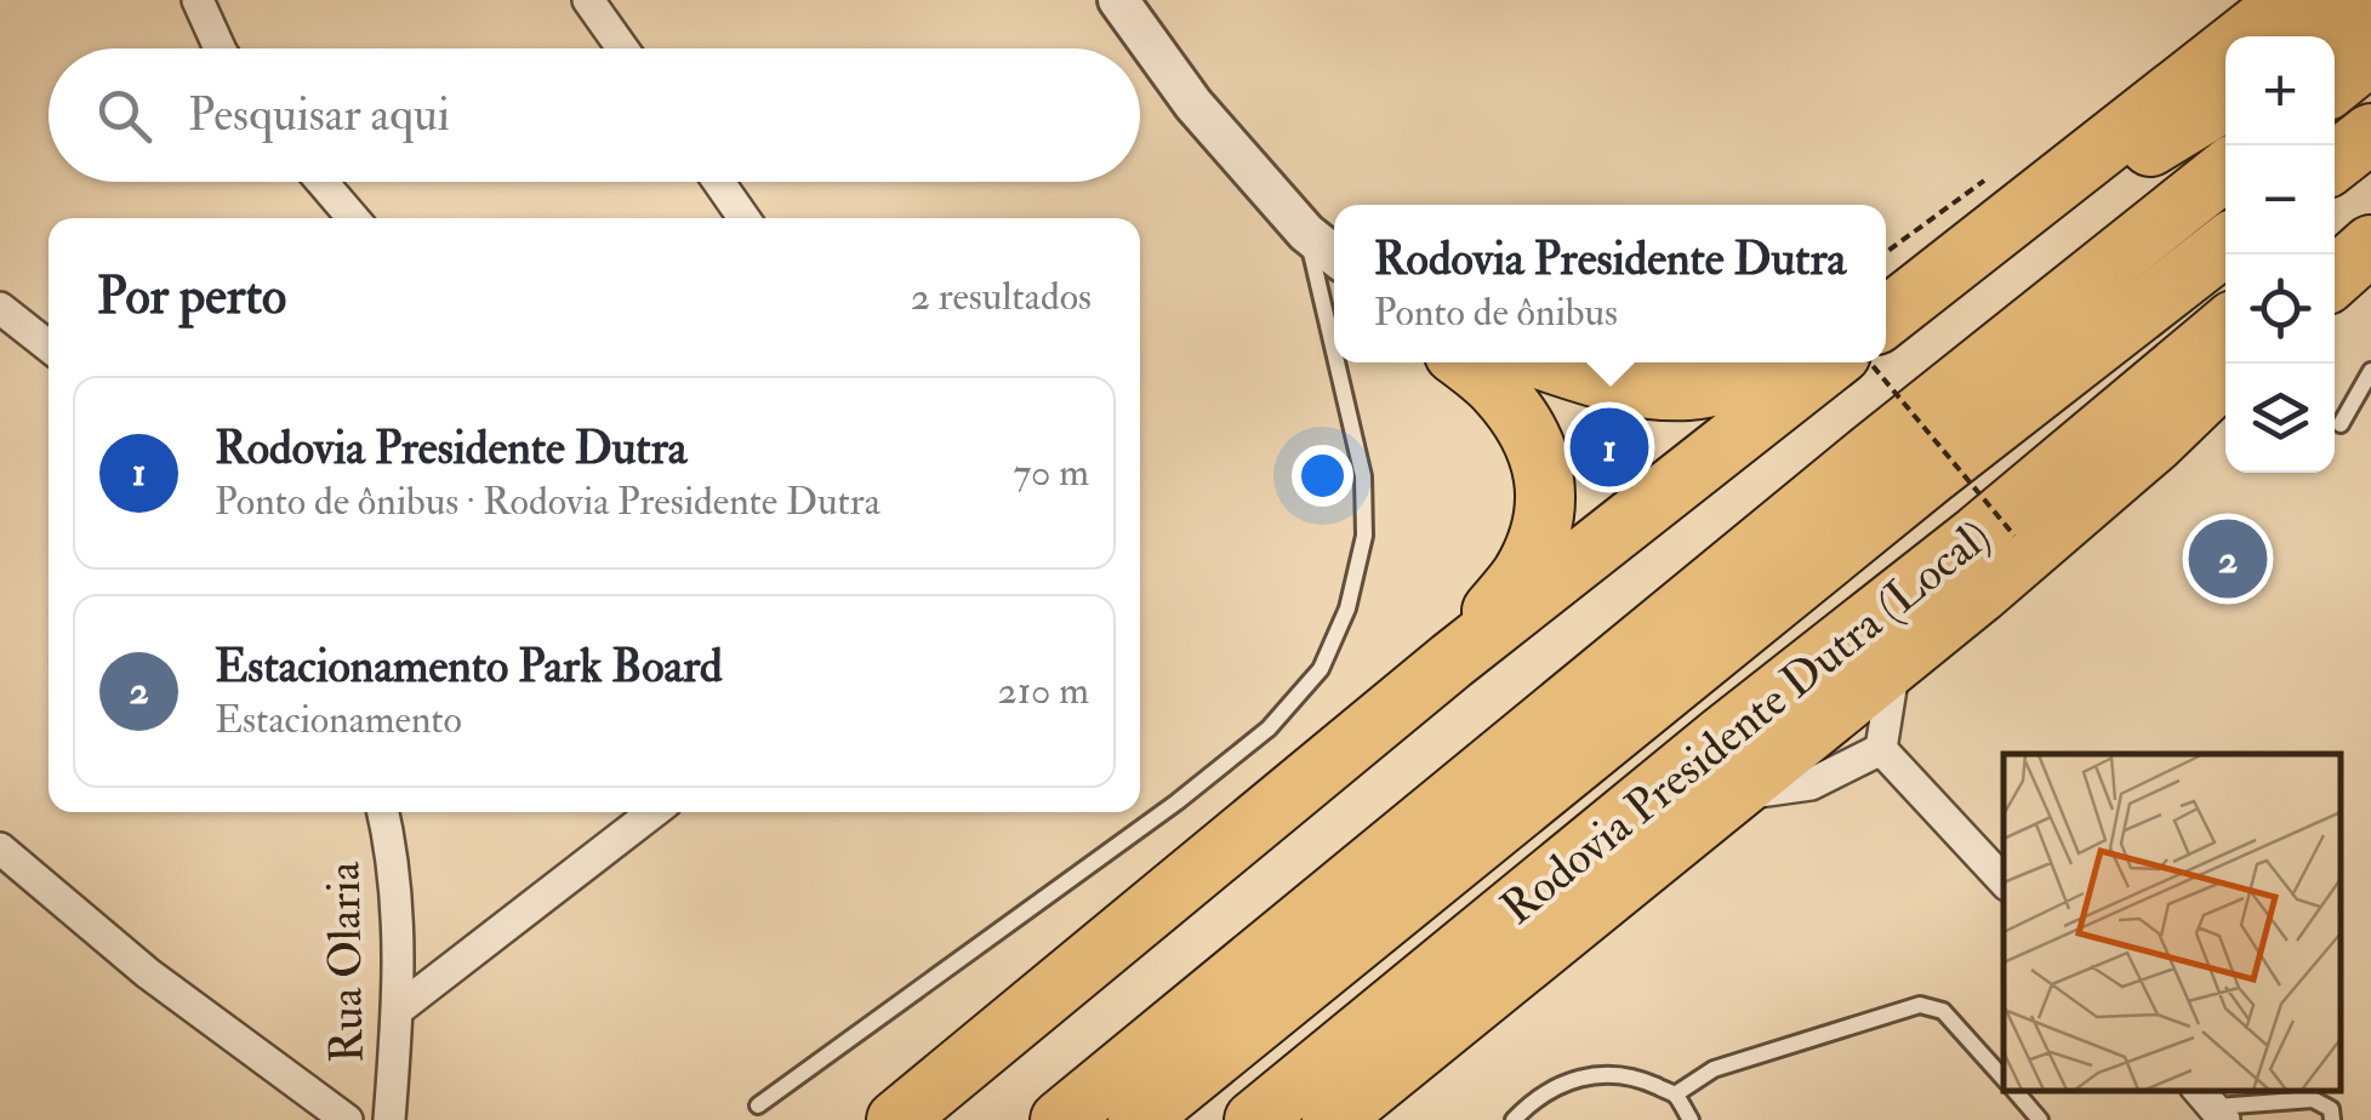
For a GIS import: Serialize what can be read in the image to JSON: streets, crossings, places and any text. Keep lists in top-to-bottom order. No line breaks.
{"streets":{"highway":["Rodovia Presidente Dutra (Local)"],"street":["Rua Olaria"]},"page":{"map_buttons":["+","−"],"search":"Pesquisar aqui","popup":["Rodovia Presidente Dutra","Ponto de ônibus"],"heading":["Por perto","2 resultados"],"list":[{"mark":"1","name":"Rodovia Presidente Dutra","note":"Ponto de ônibus · Rodovia Presidente Dutra","value":"70 m"},{"mark":"2","name":"Estacionamento Park Board","note":"Estacionamento","value":"210 m"}],"pins":["1","2"]}}
